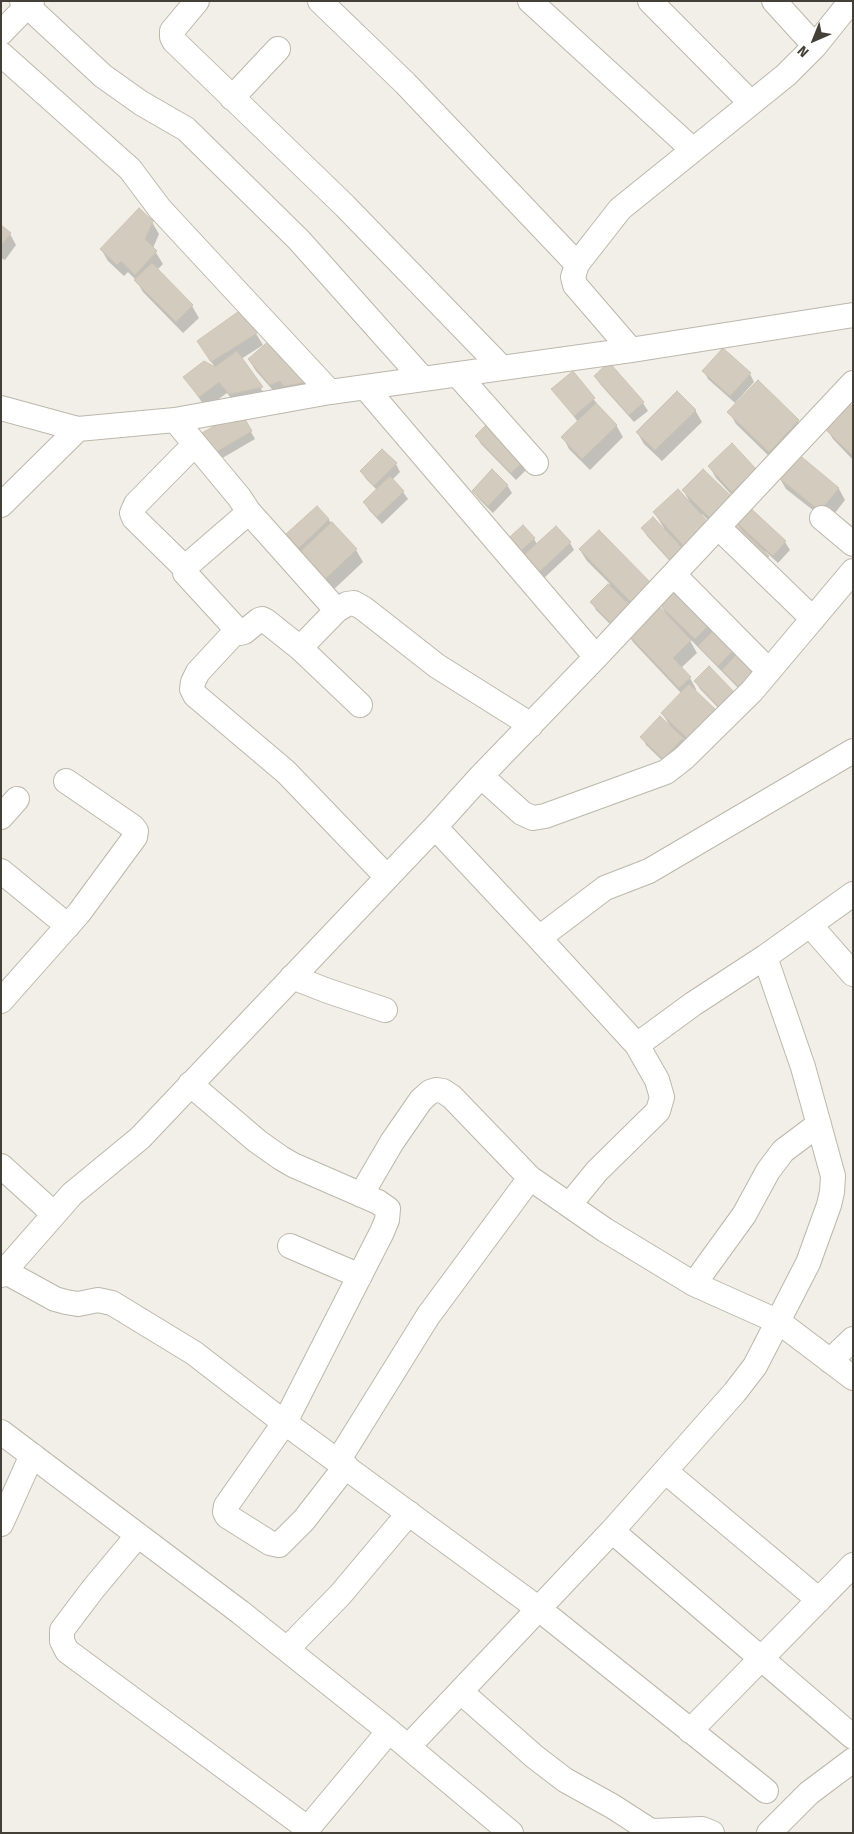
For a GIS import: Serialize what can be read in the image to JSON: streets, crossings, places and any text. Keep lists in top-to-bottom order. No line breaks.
{"north":"bottom left"}
